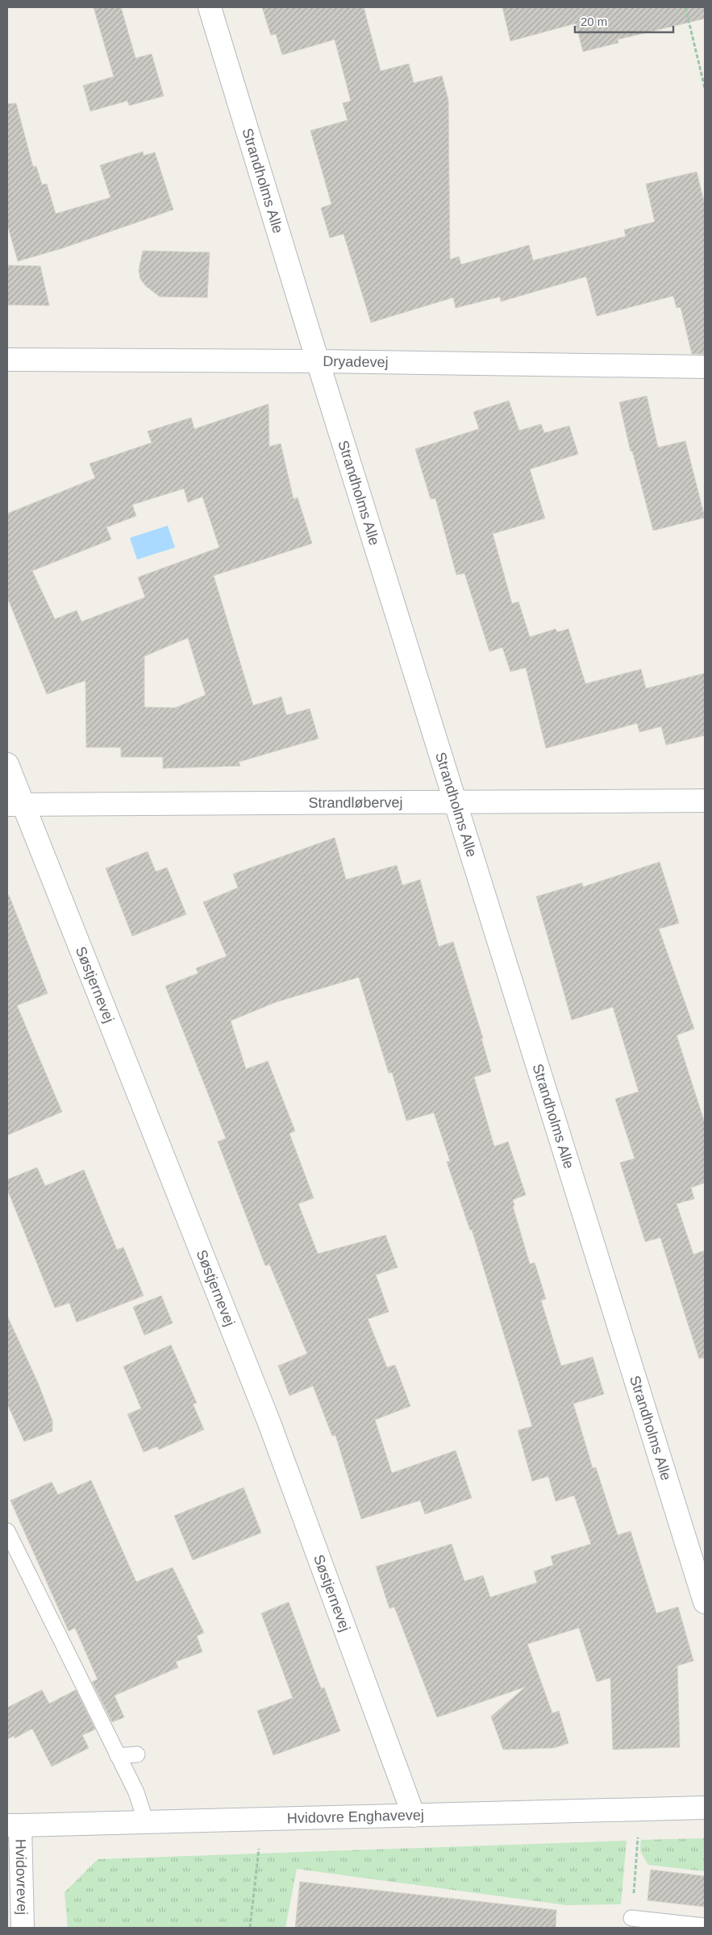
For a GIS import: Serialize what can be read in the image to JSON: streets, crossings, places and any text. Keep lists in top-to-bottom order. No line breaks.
{"streets":{"street":["Strandholms Alle","Dryadevej","Strandløbervej","Søstjernevej","Hvidovre Enghavevej","Hvidovrevej"]},"crossings":[["Strandholms Alle","Dryadevej"],["Strandholms Alle","Strandløbervej"],["Strandløbervej","Søstjernevej"],["Søstjernevej","Hvidovre Enghavevej"],["Hvidovre Enghavevej","Hvidovrevej"]],"scale_bar":"20 m"}
